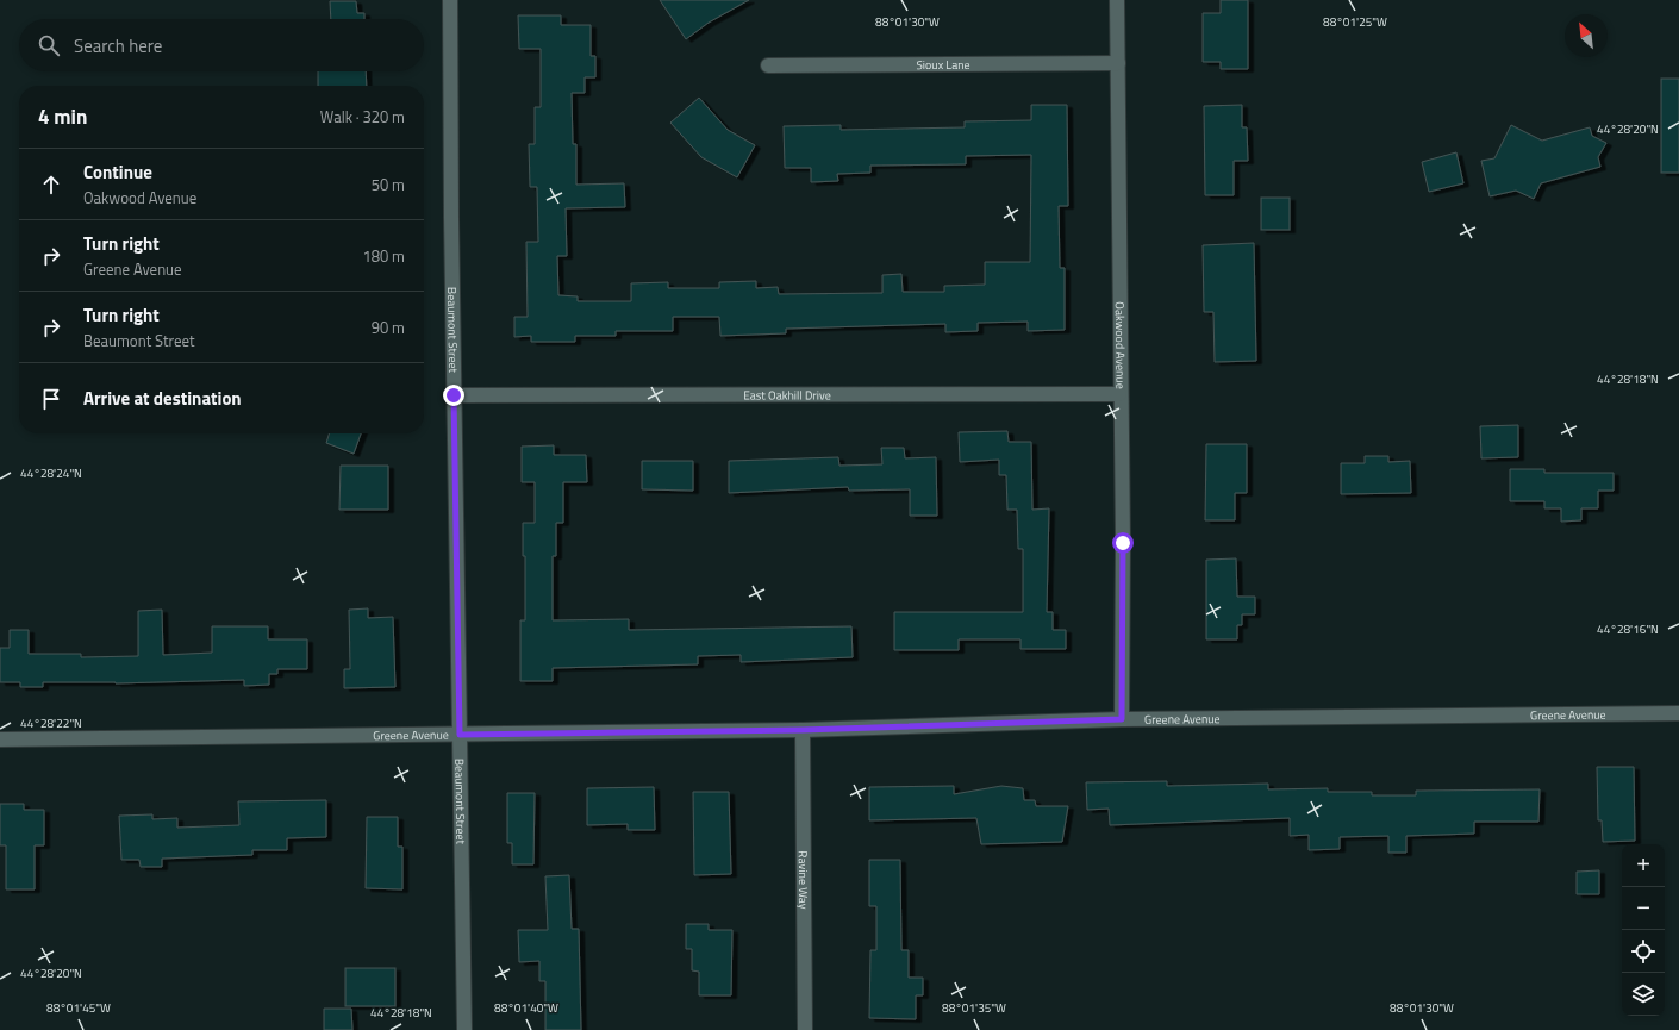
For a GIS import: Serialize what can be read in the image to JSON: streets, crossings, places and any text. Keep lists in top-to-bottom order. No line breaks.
{"streets":{"street":["Sioux Lane","Beaumont Street","Oakwood Avenue","East Oakhill Drive","Greene Avenue","Ravine Way"]},"crossings":[["Sioux Lane","Oakwood Avenue"],["Beaumont Street","East Oakhill Drive"],["Beaumont Street","Greene Avenue"],["Oakwood Avenue","East Oakhill Drive"],["Oakwood Avenue","Greene Avenue"],["Greene Avenue","Ravine Way"]],"north":"top left","page":{"search":"Search here","heading":["4 min","Walk · 320 m"],"list":[["Continue","Oakwood Avenue","50 m"],["Turn right","Greene Avenue","180 m"],["Turn right","Beaumont Street","90 m"],"Arrive at destination"],"map_buttons":["+","−"]},"coordinates":["88°01'30\"W","88°01'25\"W","44°28'20\"N","44°28'18\"N","44°28'24\"N","44°28'16\"N","44°28'22\"N","88°01'45\"W","88°01'40\"W","88°01'35\"W"]}
